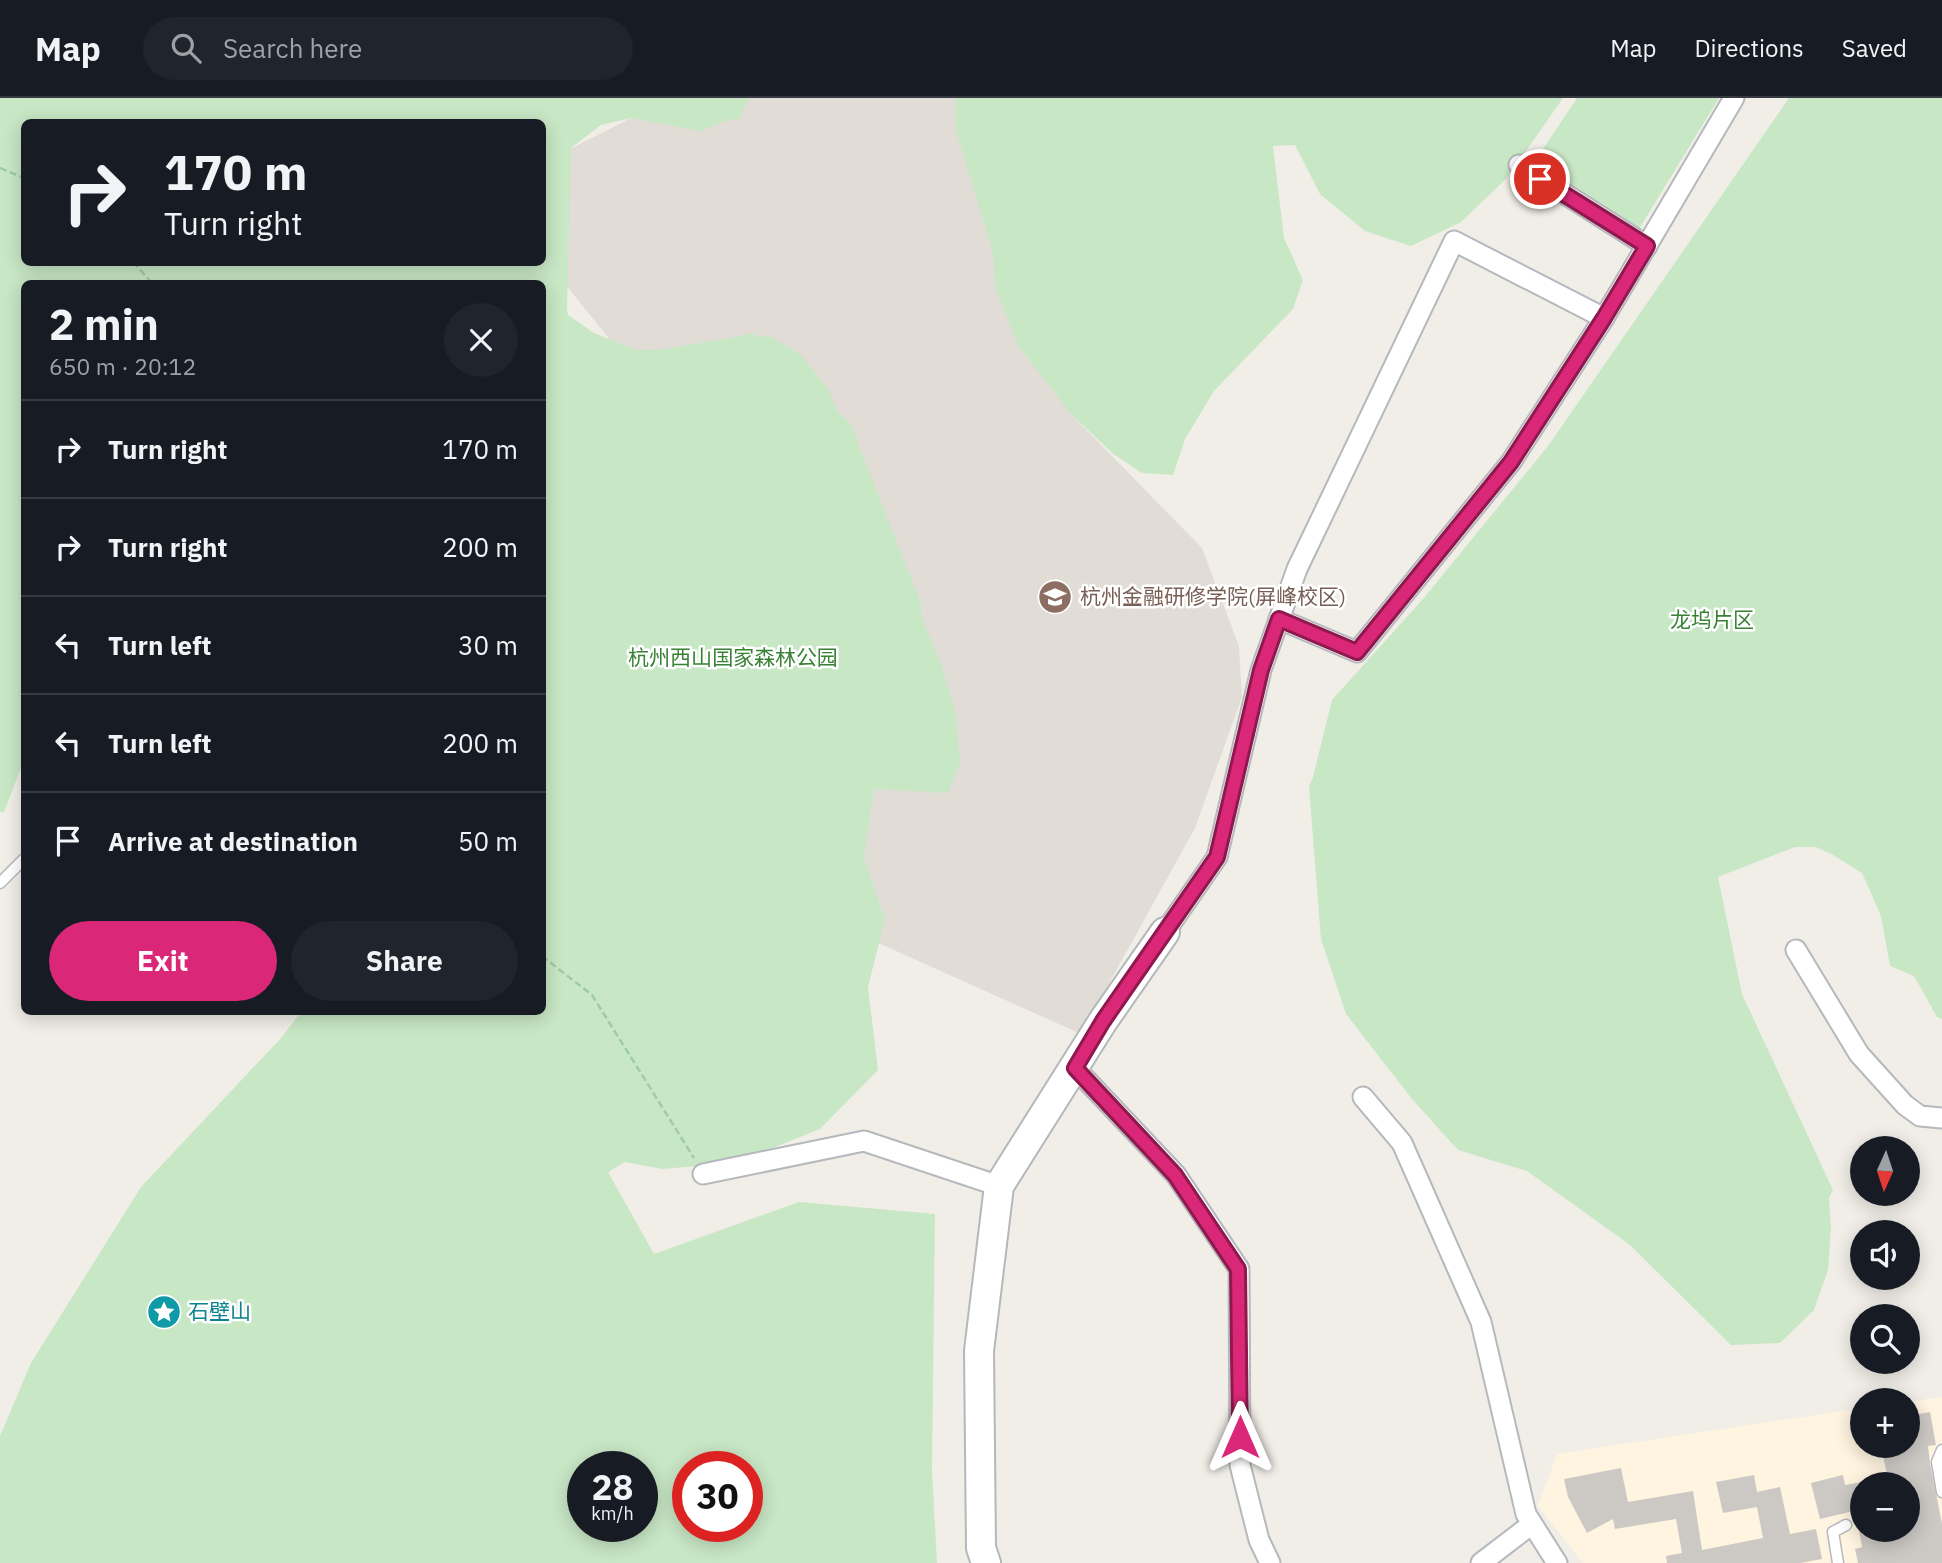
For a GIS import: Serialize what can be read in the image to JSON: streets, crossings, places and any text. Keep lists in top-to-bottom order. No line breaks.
{"parks":["龙坞片区","杭州西山国家森林公园"],"places":{"school or university":["杭州金融研修学院(屏峰校区)"],"place":["石壁山"]},"north":"bottom","page":{"header":"Map","search":"Search here","nav":["Map","Directions","Saved"],"turn":["170 m","Turn right"],"heading":["2 min","650 m · 20:12"],"list":[{"name":"Turn right","value":"170 m"},{"name":"Turn right","value":"200 m"},{"name":"Turn left","value":"30 m"},{"name":"Turn left","value":"200 m"},{"name":"Arrive at destination","value":"50 m"}],"buttons":["Exit","Share"],"map_buttons":["+","−"],"speed":"28 km/h","limit":"30"}}
